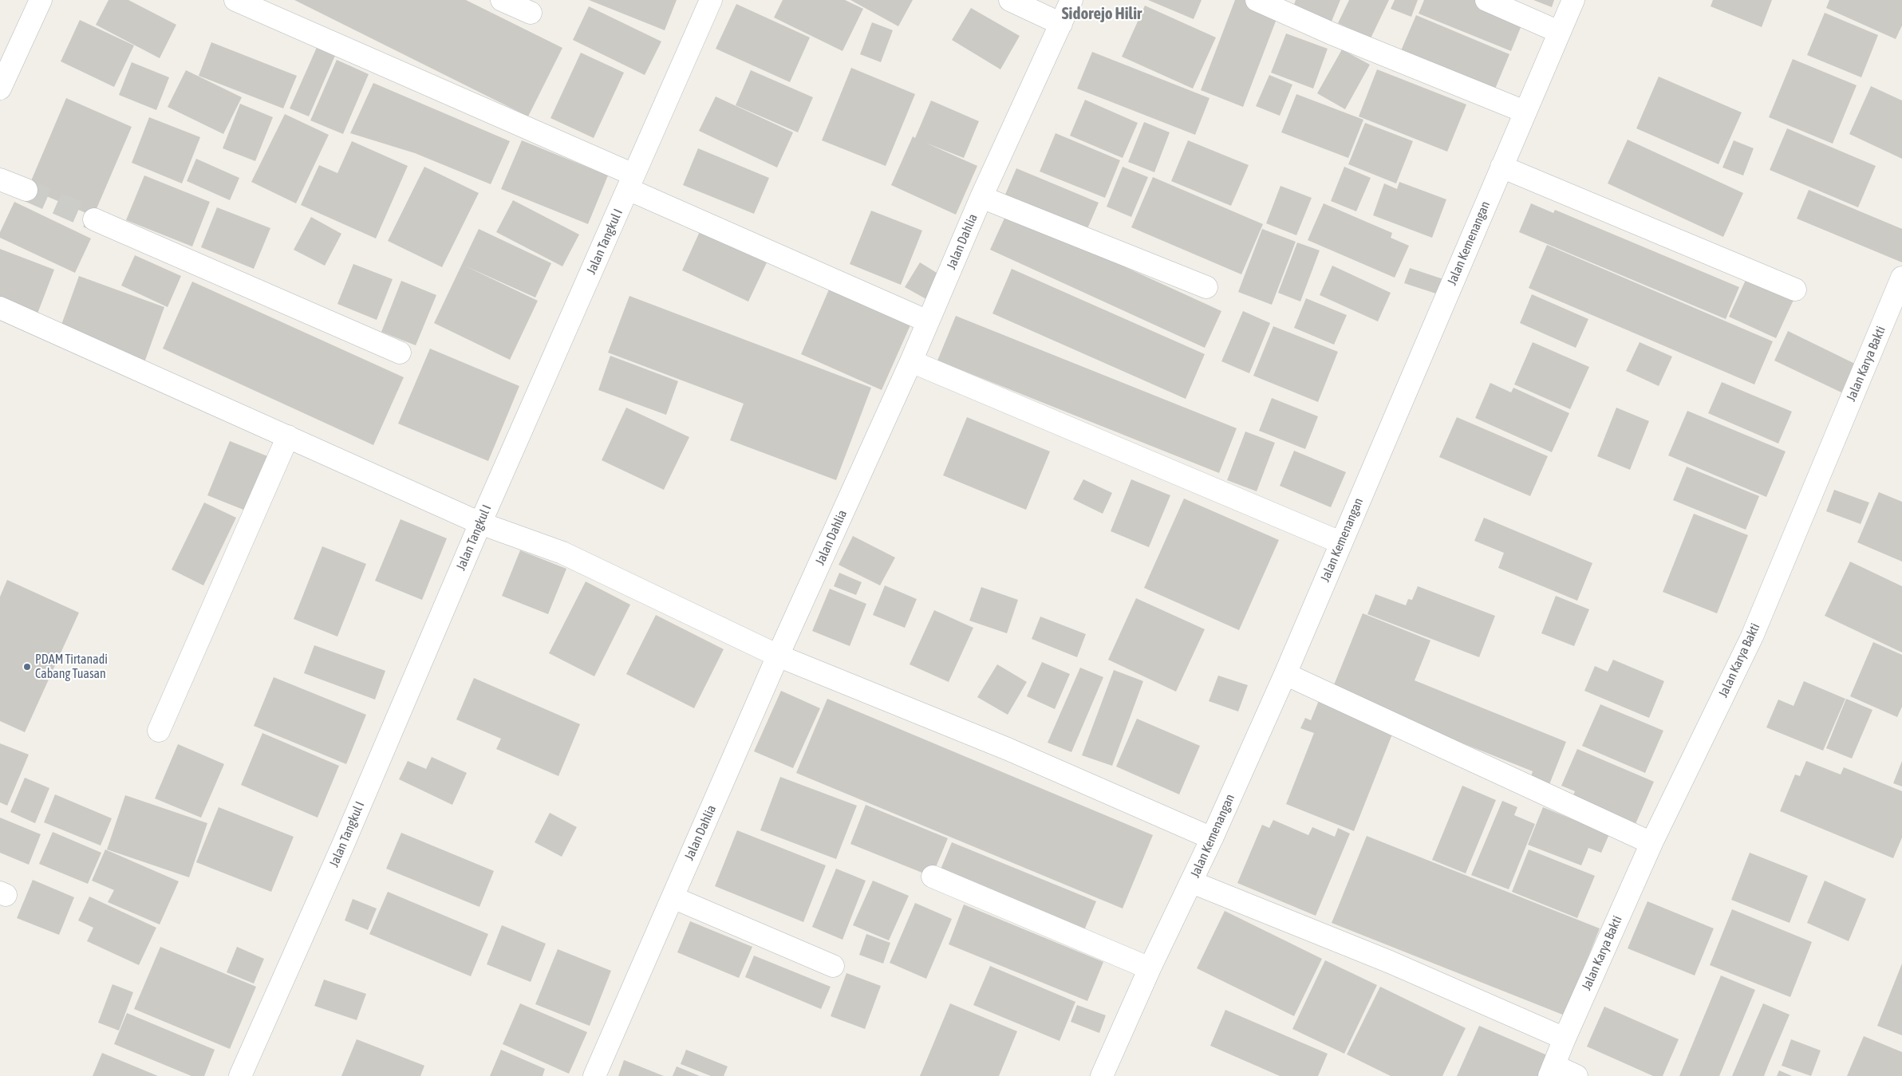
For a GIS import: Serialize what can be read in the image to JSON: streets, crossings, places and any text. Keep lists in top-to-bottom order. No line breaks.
{"streets":{"street":["Jalan Tangkul I","Jalan Dahlia","Jalan Kemenangan","Jalan Karya Bakti"]},"districts":["Sidorejo Hilir"],"places":["PDAM Tirtanadi Cabang Tuasan"]}
